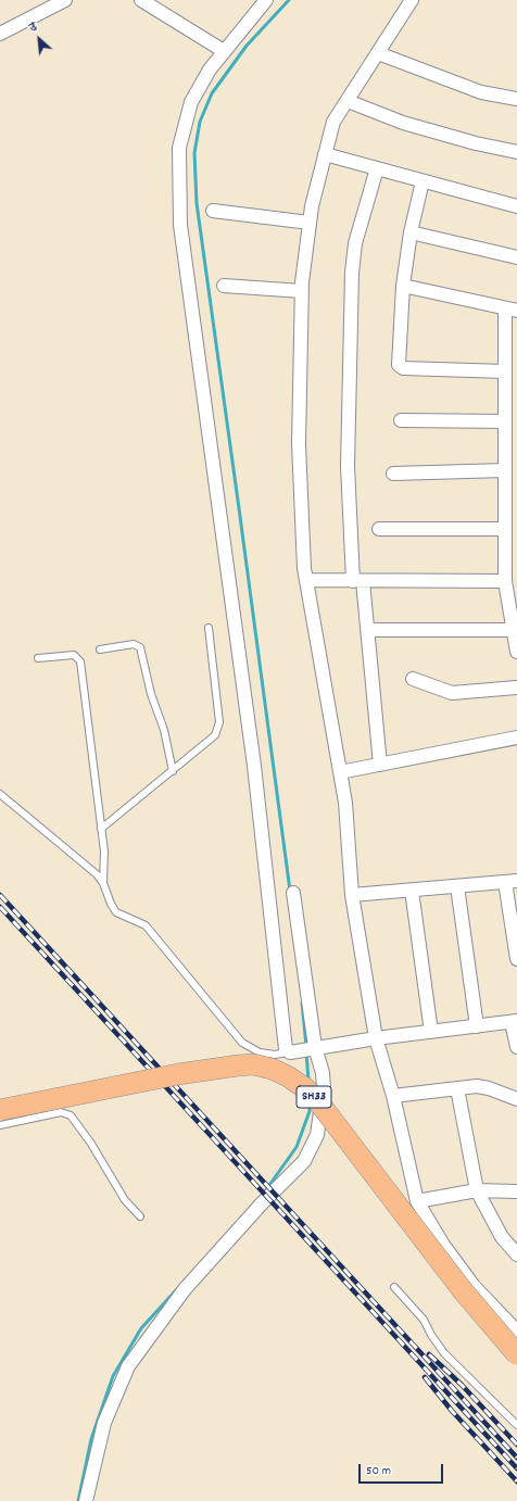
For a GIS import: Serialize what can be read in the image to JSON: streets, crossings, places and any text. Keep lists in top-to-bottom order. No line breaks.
{"streets":{"main road":["SH33"]},"scale_bar":"50 m","north":"top left"}
